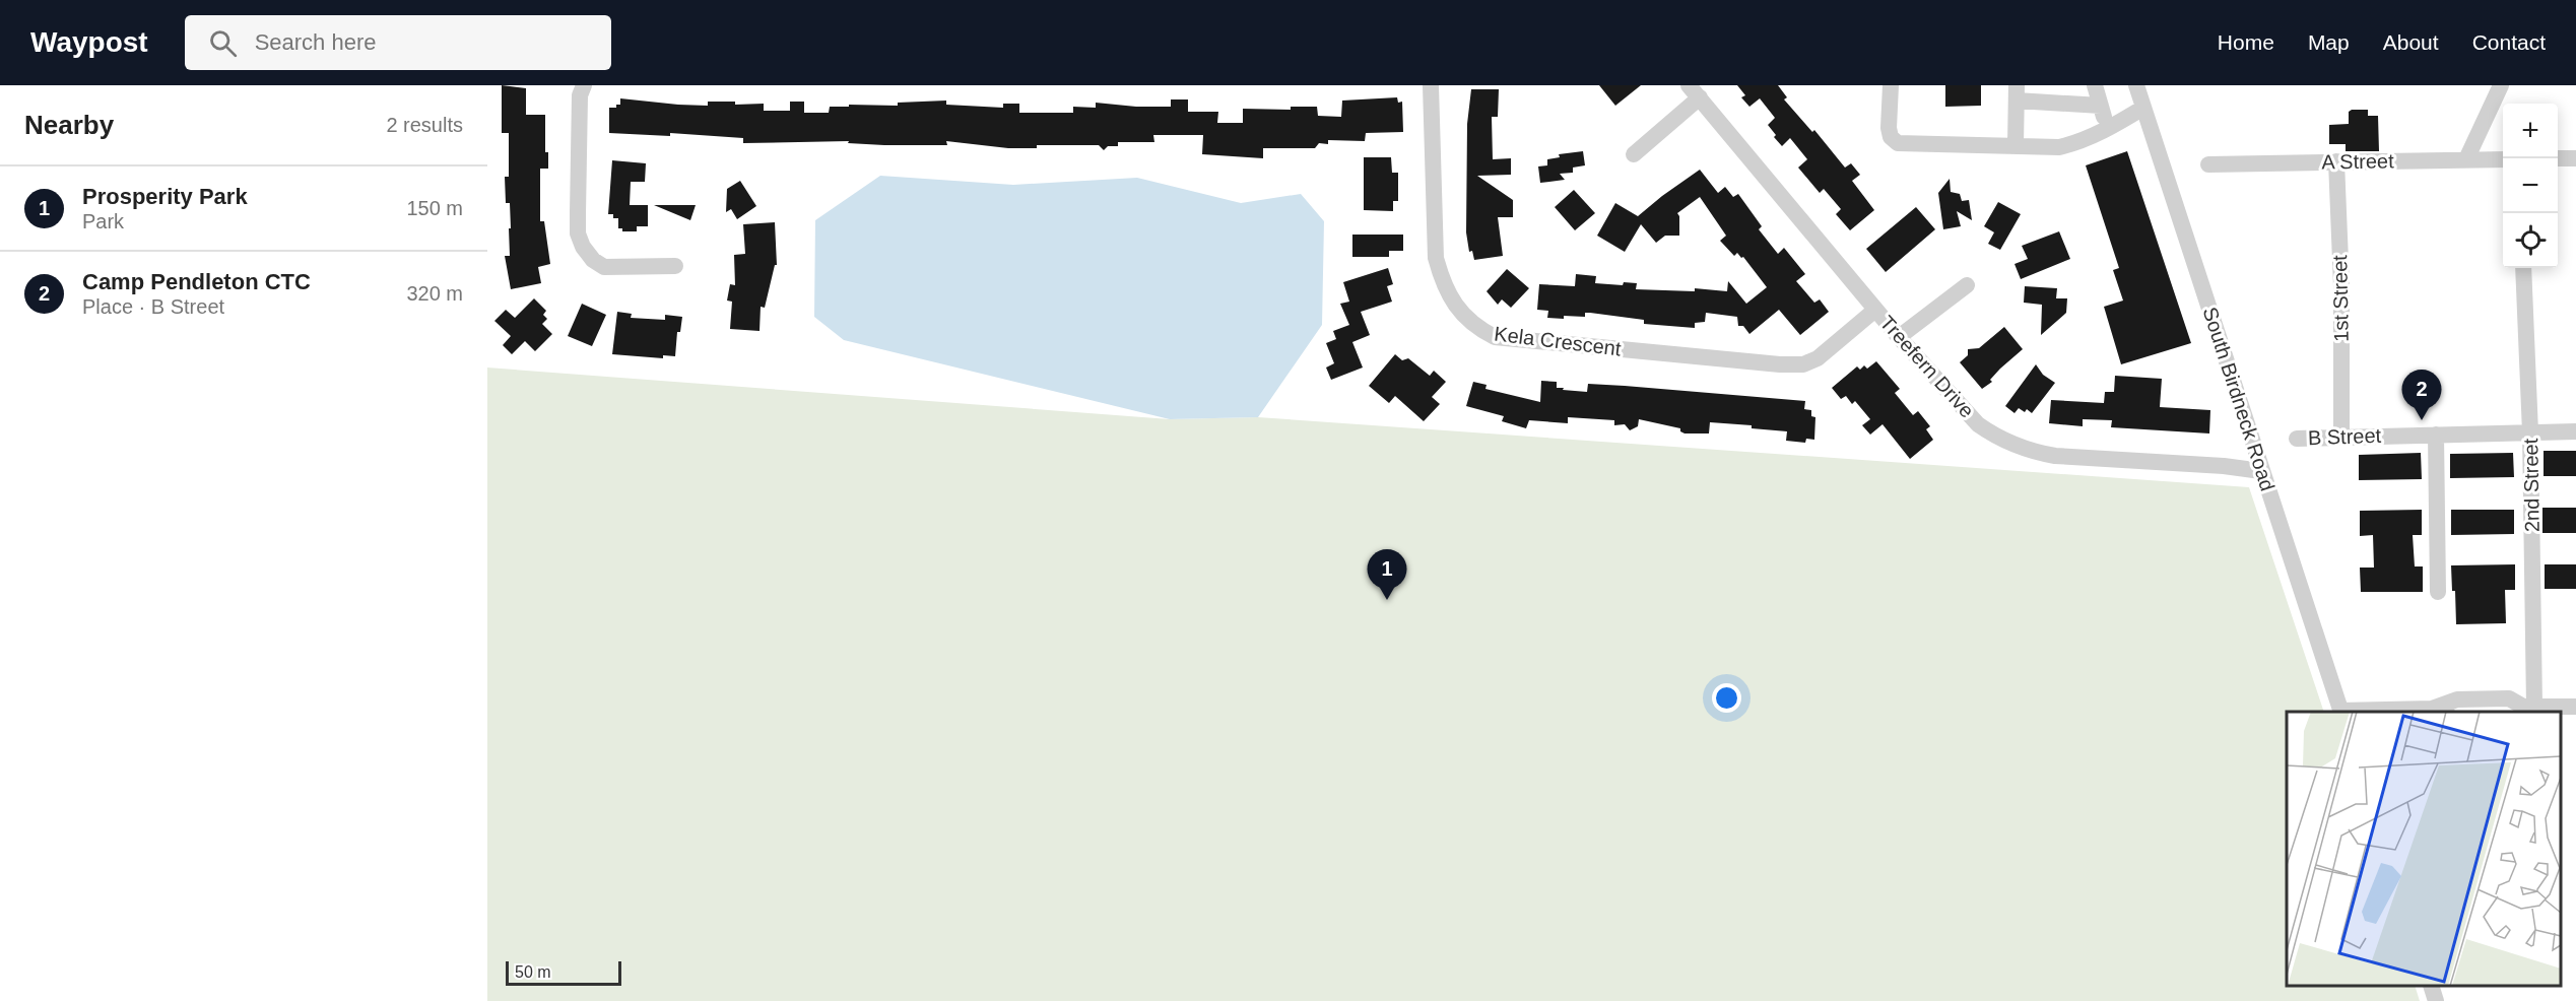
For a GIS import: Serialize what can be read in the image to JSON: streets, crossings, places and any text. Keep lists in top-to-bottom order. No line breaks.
{"streets":{"street":["A Street","1st Street","Kela Crescent","Treefern Drive","South Birdneck Road","B Street","2nd Street"]},"crossings":[["A Street","1st Street"],["1st Street","B Street"],["Kela Crescent","Treefern Drive"],["Treefern Drive","South Birdneck Road"],["B Street","2nd Street"]],"scale_bar":"50 m","page":{"header":"Waypost","search":"Search here","nav":["Home","Map","About","Contact"],"heading":["Nearby","2 results"],"map_buttons":["+","−"],"list":[{"mark":"1","name":"Prosperity Park","note":"Park","value":"150 m"},{"mark":"2","name":"Camp Pendleton CTC","note":"Place · B Street","value":"320 m"}],"pins":["2","1"],"scale":"50 m"}}
